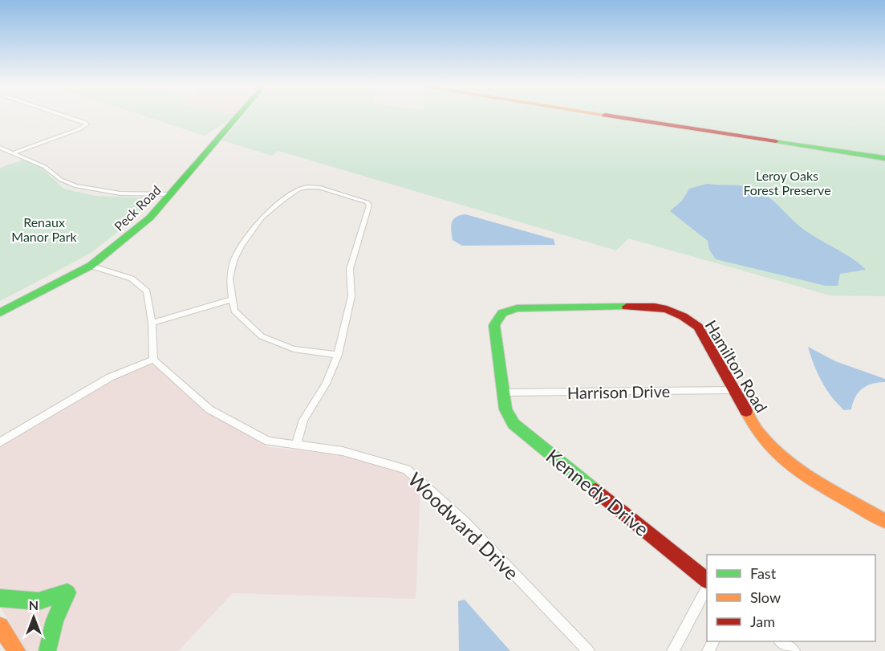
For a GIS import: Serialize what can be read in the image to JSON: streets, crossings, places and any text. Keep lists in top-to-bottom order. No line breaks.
{"streets":{"street":["Peck Road","Hamilton Road","Harrison Drive","Kennedy Drive","Woodward Drive"]},"crossings":[["Hamilton Road","Harrison Drive"],["Hamilton Road","Kennedy Drive"],["Harrison Drive","Kennedy Drive"]],"parks":["Leroy Oaks Forest Preserve","Renaux Manor Park"],"legend":["Fast","Slow","Jam"],"north":"top"}
